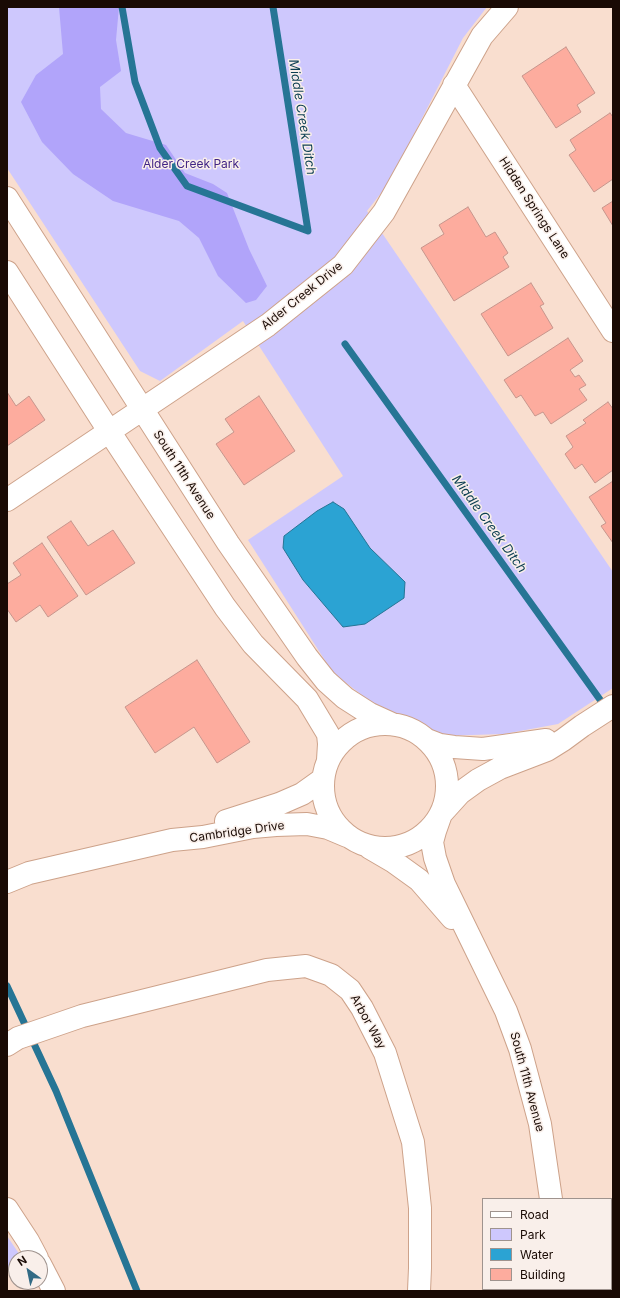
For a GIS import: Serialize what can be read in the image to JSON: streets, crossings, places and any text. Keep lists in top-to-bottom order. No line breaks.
{"streets":{"street":["Hidden Springs Lane","Alder Creek Drive","South 11th Avenue","Cambridge Drive","Arbor Way"]},"crossings":[["Hidden Springs Lane","Alder Creek Drive"],["Alder Creek Drive","South 11th Avenue"],["South 11th Avenue","Cambridge Drive"]],"water":["Middle Creek Ditch"],"parks":["Alder Creek Park"],"legend":["Road","Park","Water","Building"],"north":"top left"}
